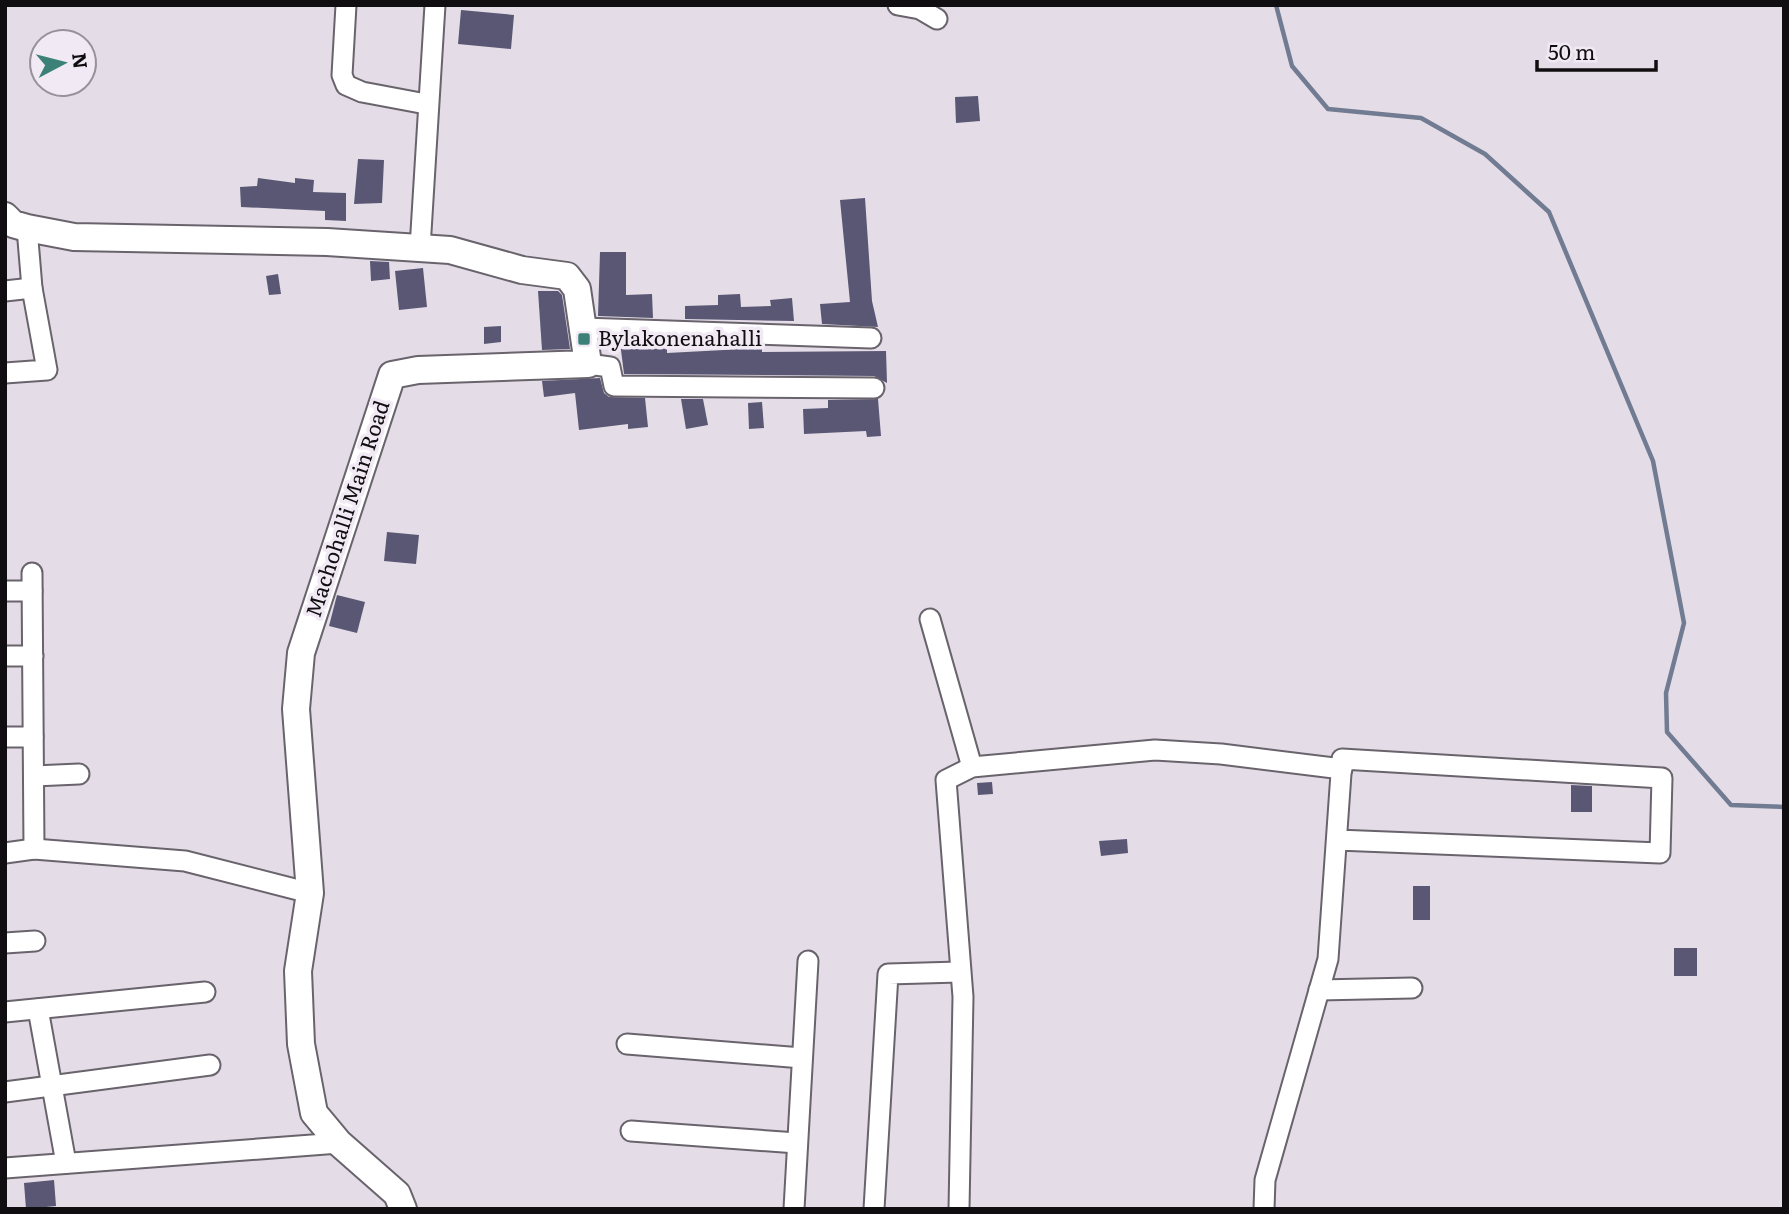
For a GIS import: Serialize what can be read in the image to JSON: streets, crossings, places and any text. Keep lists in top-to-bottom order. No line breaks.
{"streets":{"street":["Machohalli Main Road"]},"places":{"transit":["Bylakonenahalli"]},"scale_bar":"50 m","north":"right"}
